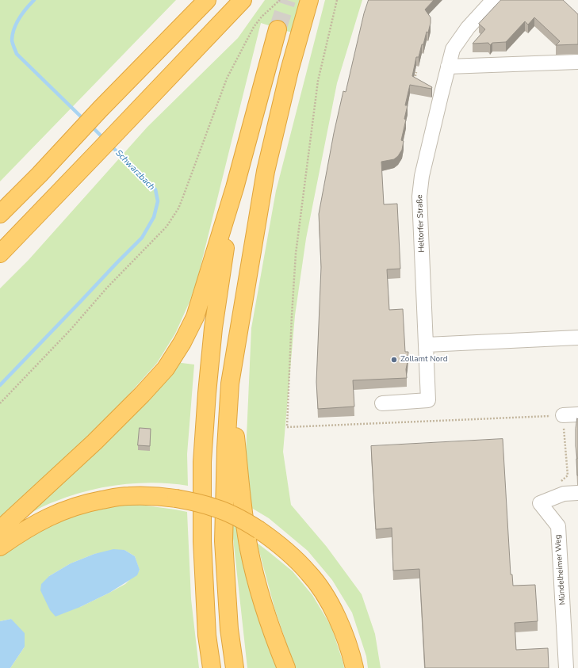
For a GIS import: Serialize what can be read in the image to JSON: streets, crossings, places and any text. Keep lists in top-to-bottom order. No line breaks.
{"streets":{"street":["Heltorfer Straße","Mündelheimer Weg"]},"water":["Schwarzbach"],"places":["Zollamt Nord"]}
